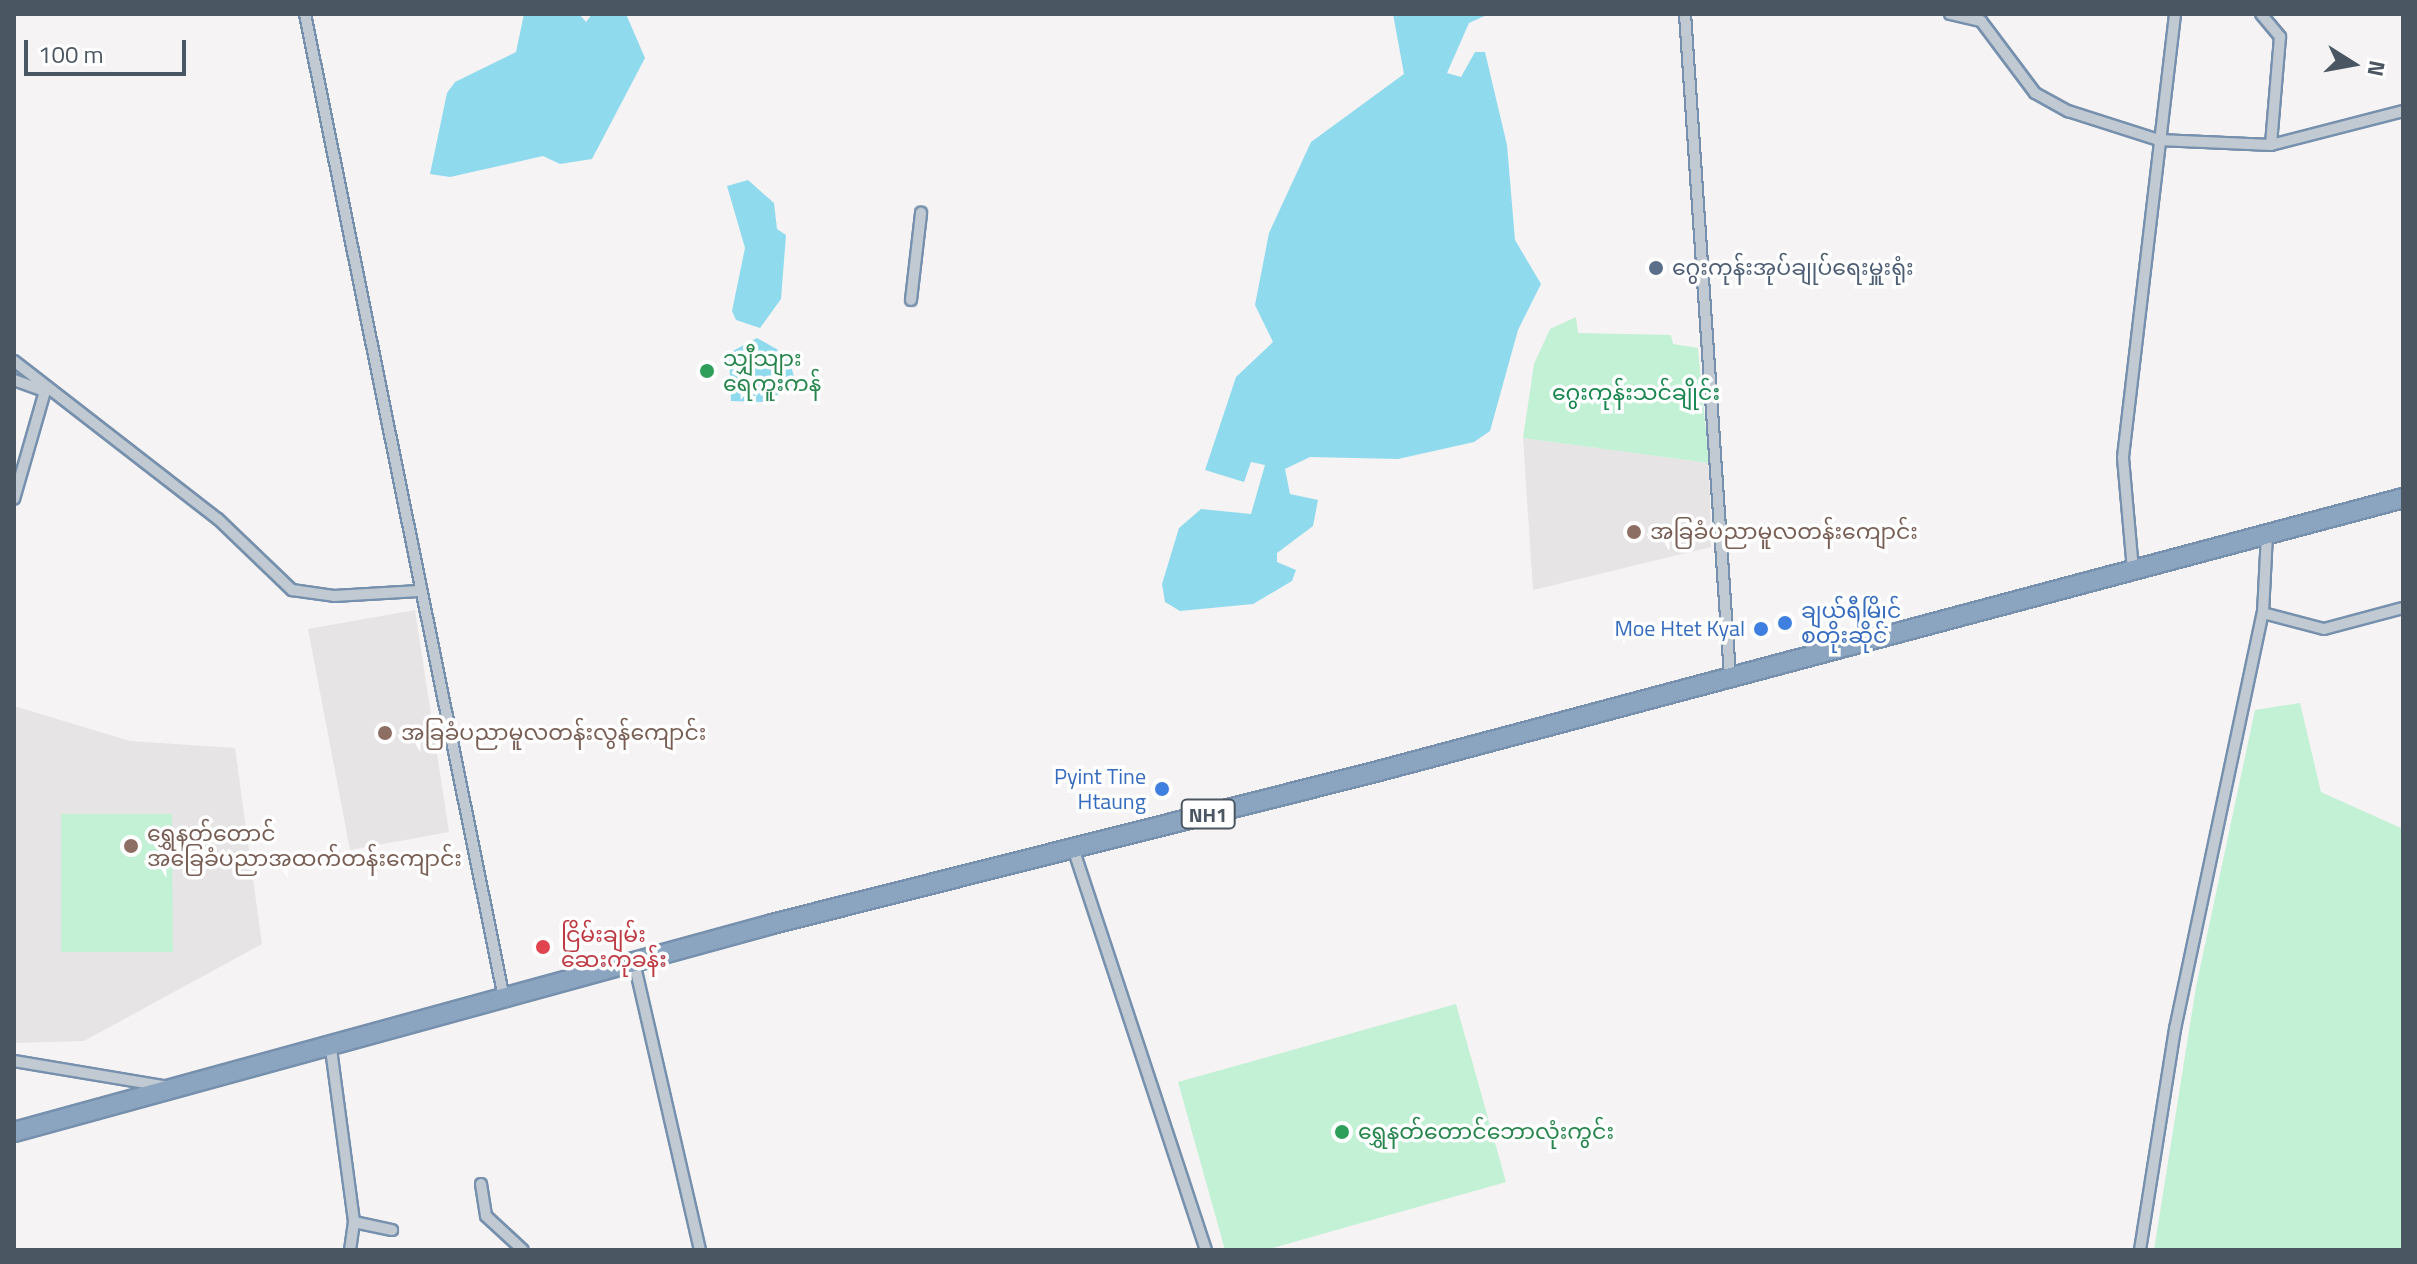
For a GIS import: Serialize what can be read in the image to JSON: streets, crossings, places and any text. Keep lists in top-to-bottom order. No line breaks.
{"streets":{"highway":["NH1"]},"parks":["ဂွေးကုန်းသင်ချိုင်း"],"places":["ဂွေးကုန်းအုပ်ချုပ်ရေးမှူးရုံး","သျှီသျား ရေကူးကန်","အခြခံပညာမူလတန်းကျောင်း","ချယ်ရီမြိုင် စတိုးဆိုင်","Moe Htet Kyal","အခြခံပညာမူလတန်းလွန်ကျောင်း","Pyint Tine Htaung","ရွှေနတ်တောင် အခြေခံပညာအထက်တန်းကျောင်း","ငြိမ်းချမ်း ဆေးကုခန်း","ရွှေနတ်တောင်ဘောလုံးကွင်း"],"scale_bar":"100 m","north":"right"}
